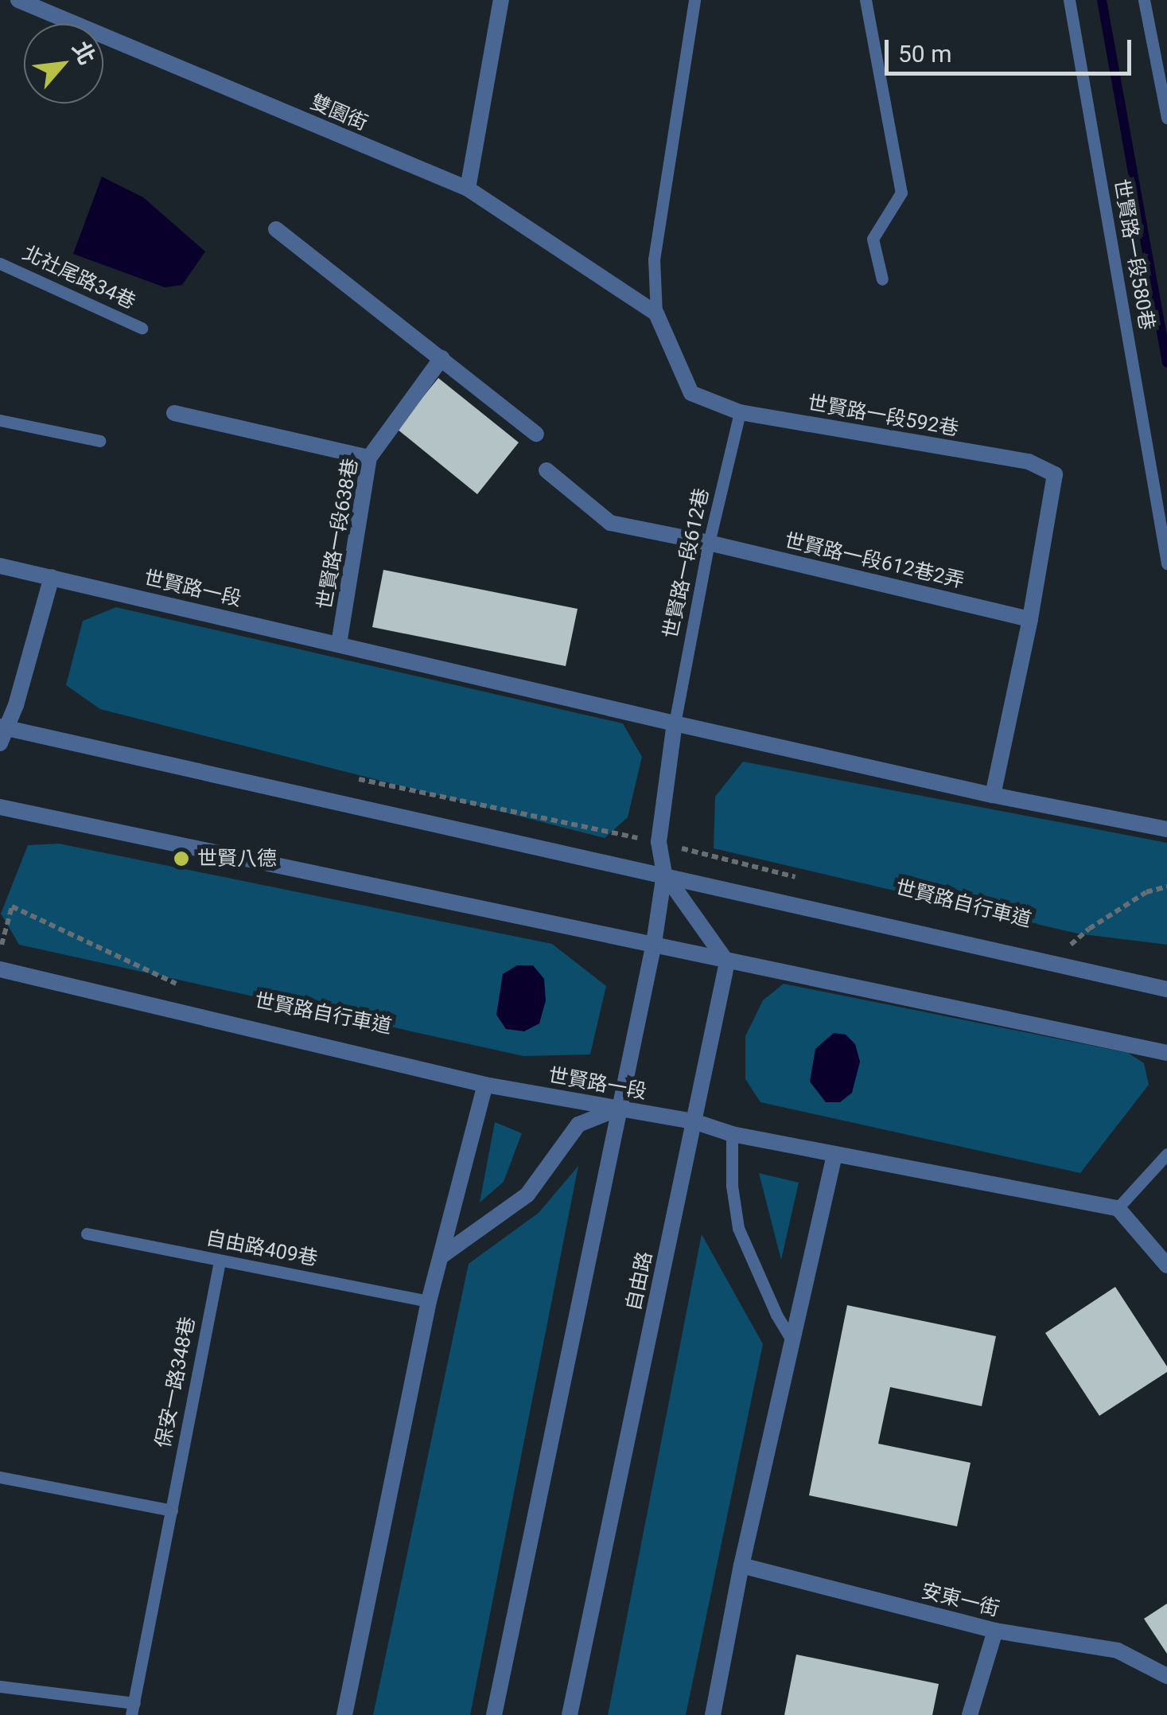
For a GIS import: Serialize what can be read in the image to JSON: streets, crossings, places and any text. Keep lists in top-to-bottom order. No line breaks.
{"streets":{"street":["雙園街","世賢路一段592巷","世賢路一段638巷","世賢路一段612巷2弄","世賢路一段","自由路","安東一街"],"lane":["世賢路一段580巷","北社尾路34巷","世賢路一段612巷","自由路409巷","保安一路348巷"]},"crossings":[["世賢路一段592巷","世賢路一段612巷2弄"],["世賢路一段592巷","世賢路一段612巷"],["世賢路一段592巷","世賢路一段"],["世賢路一段638巷","世賢路一段"],["世賢路一段612巷2弄","世賢路一段612巷"],["世賢路一段612巷","世賢路一段"],["世賢路一段","自由路"],["自由路409巷","保安一路348巷"]],"places":["世賢八德"],"scale_bar":"50 m","north":"top right"}
